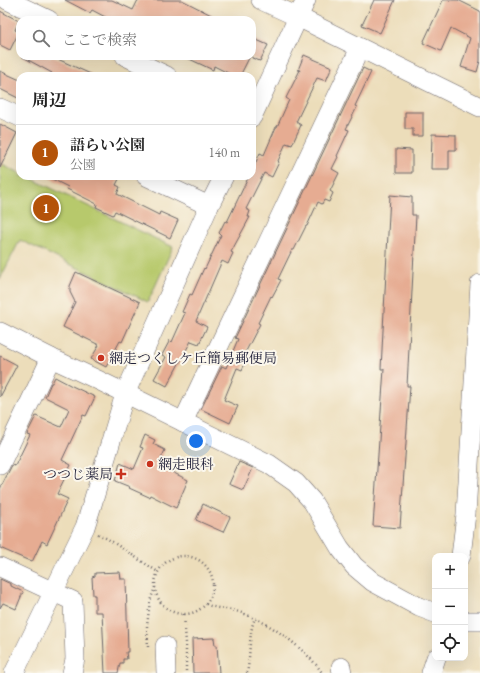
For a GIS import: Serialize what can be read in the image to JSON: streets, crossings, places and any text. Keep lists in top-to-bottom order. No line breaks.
{"places":{"other":["網走つくしケ丘簡易郵便局","網走眼科"],"health":["つつじ薬局"]},"page":{"search":"ここで検索","heading":"周辺","list":[{"mark":"1","name":"語らい公園","note":"公園","value":"140 m"}],"pins":"1","map_buttons":["+","−"]}}
